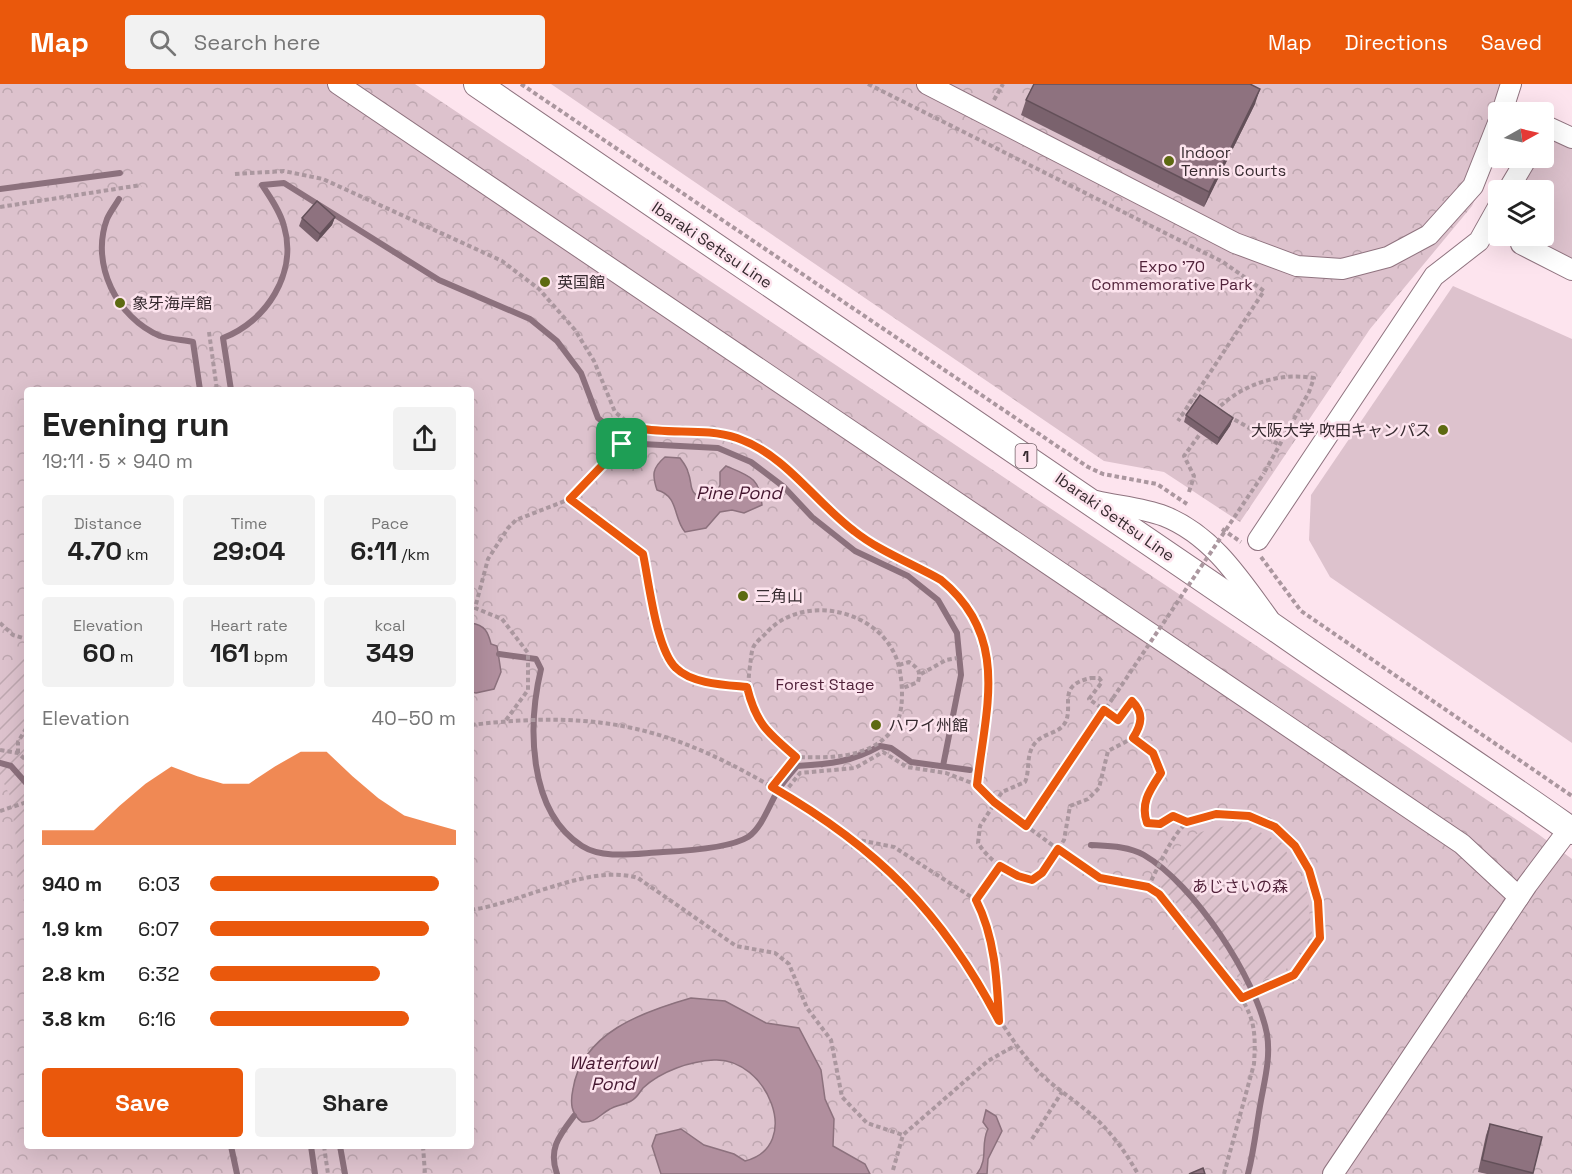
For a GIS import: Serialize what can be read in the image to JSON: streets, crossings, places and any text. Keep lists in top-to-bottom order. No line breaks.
{"streets":{"main road":["Ibaraki Settsu Line","1"]},"water":["Pine Pond","Waterfowl Pond"],"parks":["Expo '70 Commemorative Park","Forest Stage","あじさいの森"],"places":["Indoor Tennis Courts","英国館","象牙海岸館","大阪大学 吹田キャンパス","三角山","ハワイ州館"],"north":"right","page":{"header":"Map","search":"Search here","nav":["Map","Directions","Saved"],"heading":["Evening run","19:11 · 5 × 940 m"],"stats":[["Distance","4.70 km"],["Time","29:04"],["Pace","6:11 /km"],["Elevation","60 m"],["Heart rate","161 bpm"],["kcal","349"]],"chart":["Elevation","40–50 m"],"list":[{"name":"940 m","note":"6:03"},{"name":"1.9 km","note":"6:07"},{"name":"2.8 km","note":"6:32"},{"name":"3.8 km","note":"6:16"}],"buttons":["Save","Share"]}}
